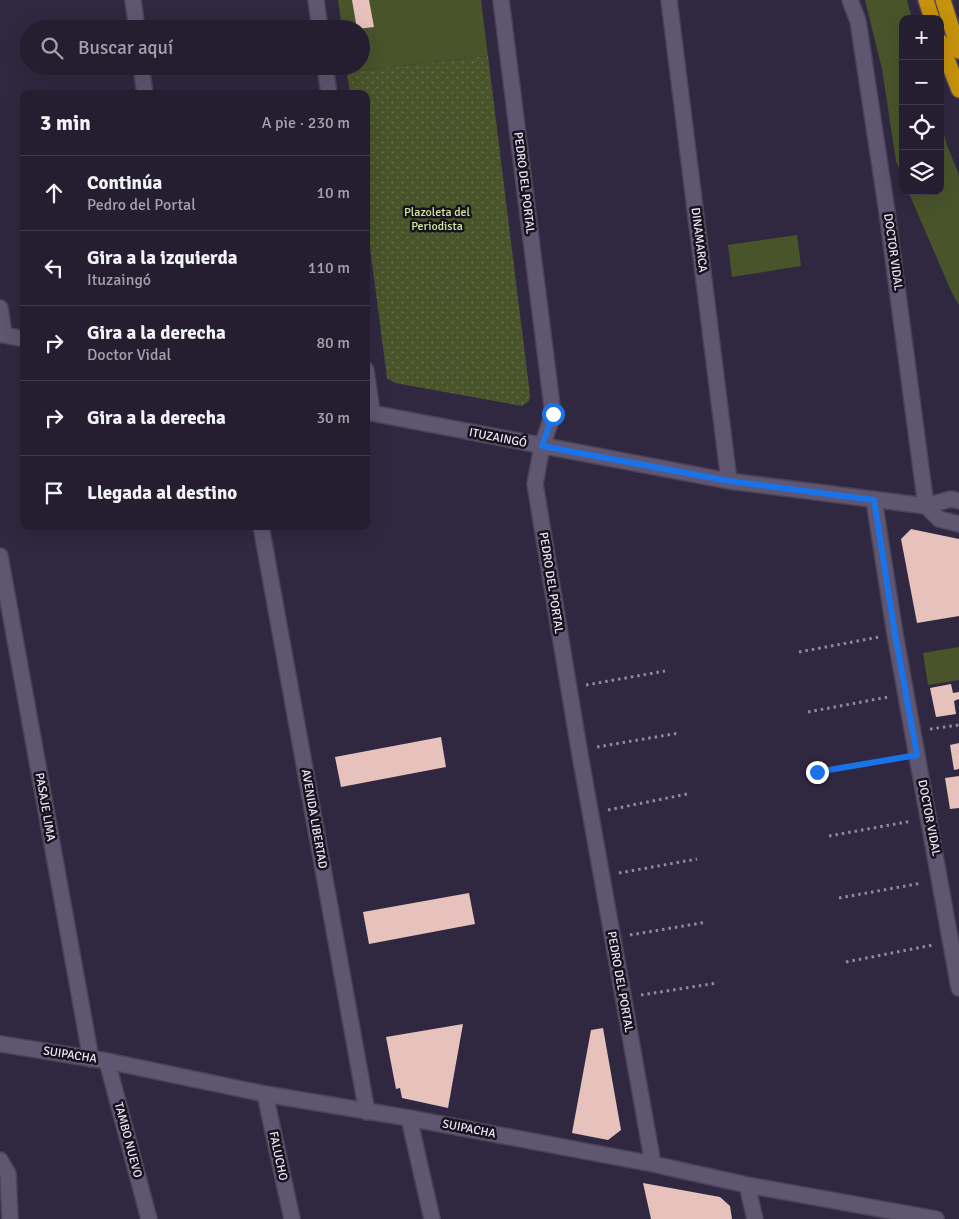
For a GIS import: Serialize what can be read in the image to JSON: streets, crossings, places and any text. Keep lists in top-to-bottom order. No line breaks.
{"streets":{"street":["PEDRO DEL PORTAL","DINAMARCA","DOCTOR VIDAL","ITUZAINGÓ","PASAJE LIMA","AVENIDA LIBERTAD","SUIPACHA","TAMBO NUEVO","FALUCHO"]},"crossings":[["PEDRO DEL PORTAL","ITUZAINGÓ"],["PEDRO DEL PORTAL","SUIPACHA"],["DINAMARCA","ITUZAINGÓ"],["DOCTOR VIDAL","ITUZAINGÓ"],["PASAJE LIMA","SUIPACHA"],["AVENIDA LIBERTAD","SUIPACHA"],["SUIPACHA","TAMBO NUEVO"],["SUIPACHA","FALUCHO"]],"parks":["Plazoleta del Periodista"],"page":{"map_buttons":["+","−"],"search":"Buscar aquí","heading":["3 min","A pie · 230 m"],"list":[["Continúa","Pedro del Portal","10 m"],["Gira a la izquierda","Ituzaingó","110 m"],["Gira a la derecha","Doctor Vidal","80 m"],["Gira a la derecha","30 m"],"Llegada al destino"]}}
